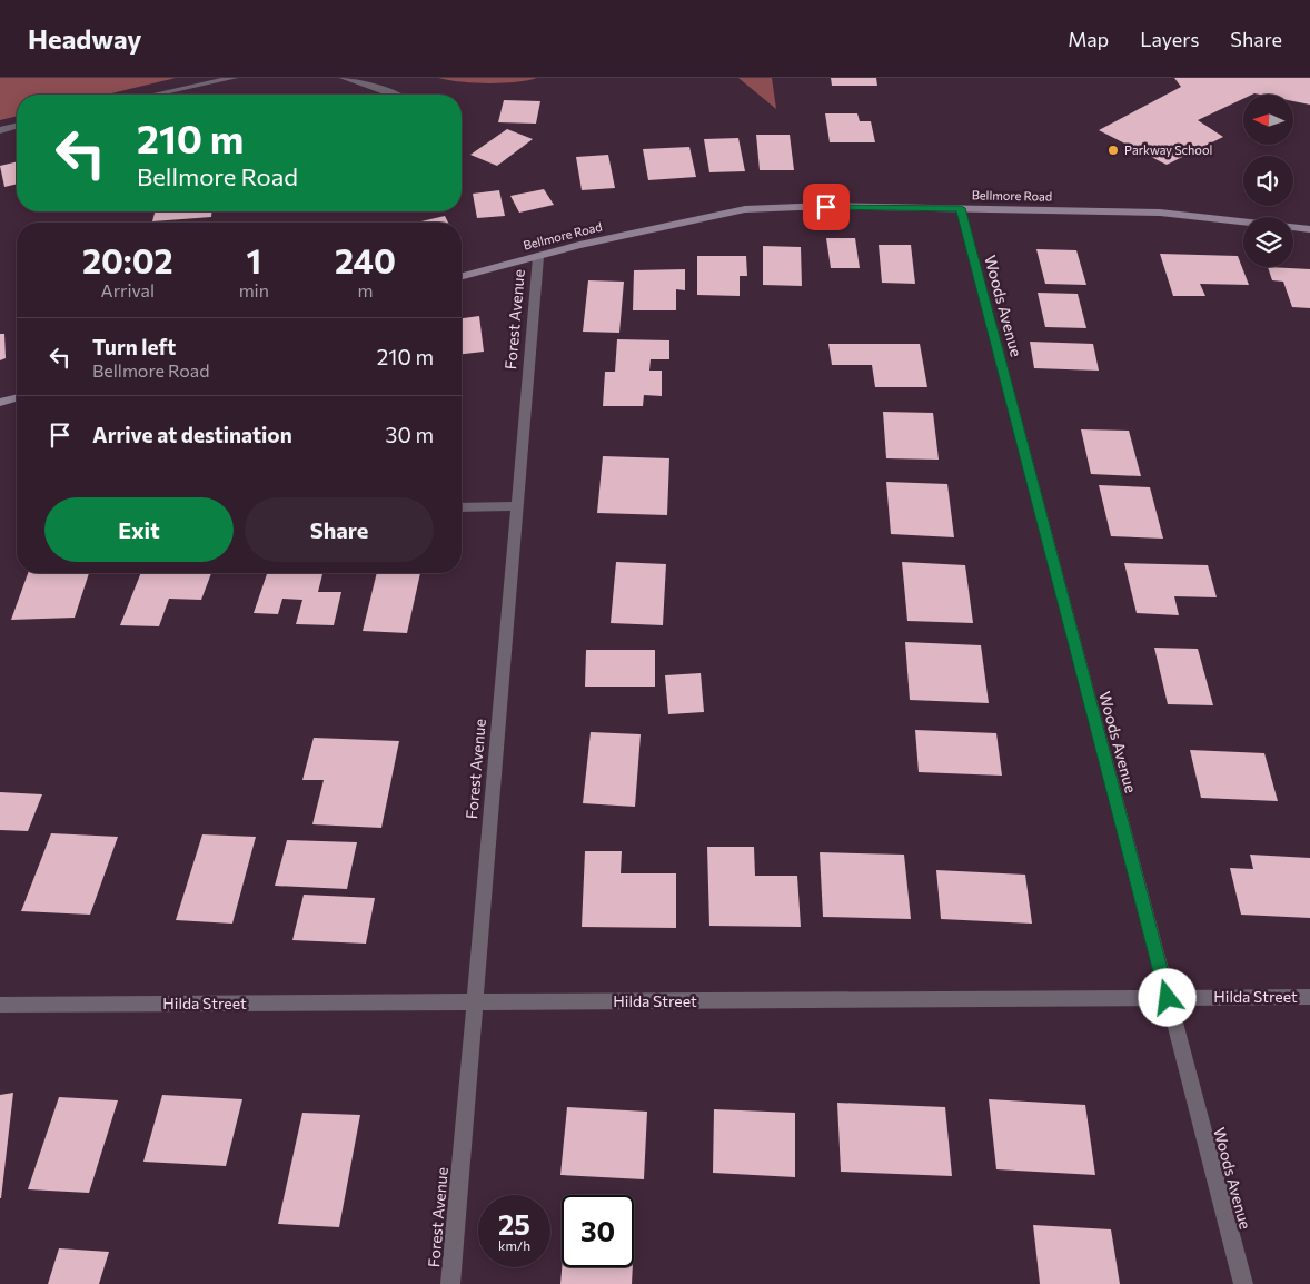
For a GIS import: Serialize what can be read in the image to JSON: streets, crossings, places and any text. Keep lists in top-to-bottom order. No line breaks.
{"streets":{"main road":["Bellmore Road"],"street":["Woods Avenue","Forest Avenue","Hilda Street"]},"crossings":[["Bellmore Road","Woods Avenue"],["Bellmore Road","Forest Avenue"],["Woods Avenue","Hilda Street"],["Forest Avenue","Hilda Street"]],"places":["Parkway School"],"north":"left","page":{"header":"Headway","nav":["Map","Layers","Share"],"turn":["210 m","Bellmore Road"],"eta":["20:02","Arrival","1","min","240","m"],"list":[{"name":"Turn left","note":"Bellmore Road","value":"210 m"},{"name":"Arrive at destination","value":"30 m"}],"buttons":["Exit","Share"],"speed":"25 km/h","limit":"30"}}
